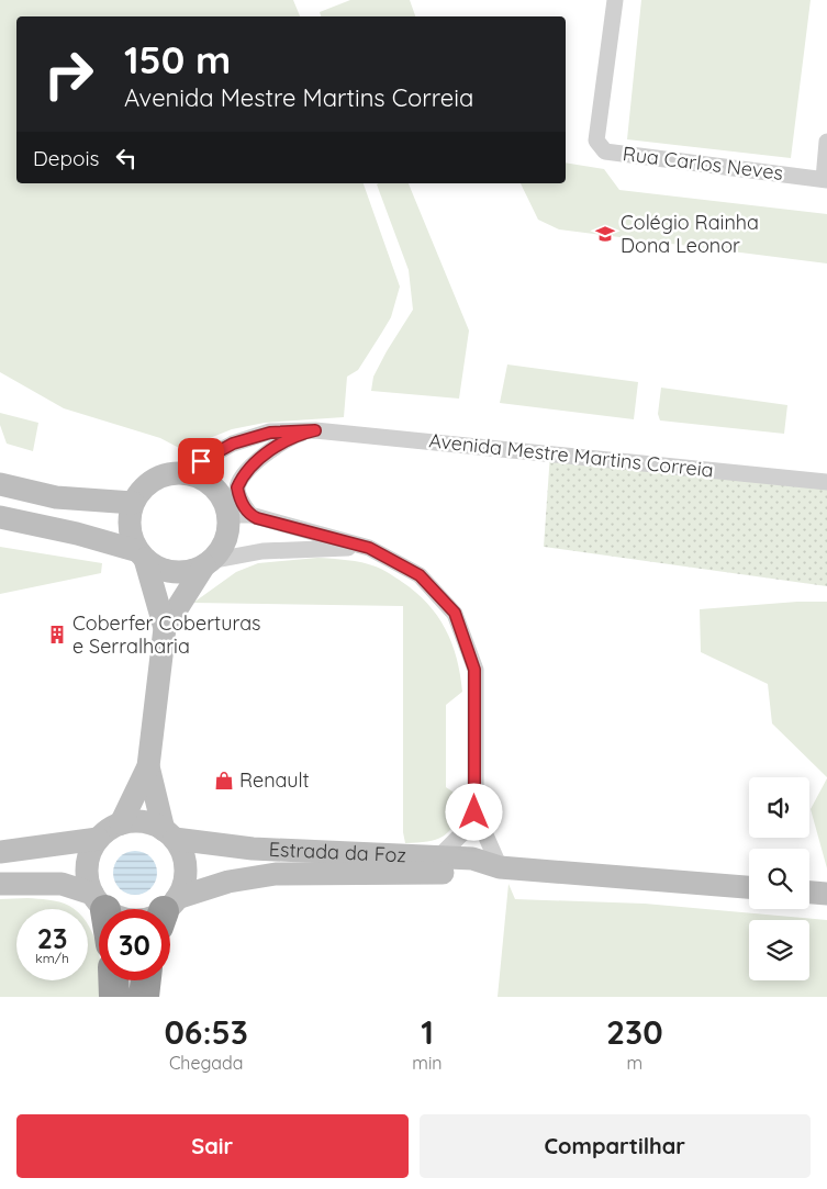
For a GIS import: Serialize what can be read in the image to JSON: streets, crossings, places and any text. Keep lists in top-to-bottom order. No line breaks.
{"streets":{"main road":["Estrada da Foz"],"street":["Rua Carlos Neves","Avenida Mestre Martins Correia"]},"places":{"school or university":["Colégio Rainha Dona Leonor"],"building":["Coberfer Coberturas e Serralharia"],"shop":["Renault"]},"page":{"turn":["150 m","Avenida Mestre Martins Correia"],"then":"Depois","speed":"23 km/h","limit":"30","eta":["06:53","Chegada","1","min","230","m"],"buttons":["Sair","Compartilhar"]}}
